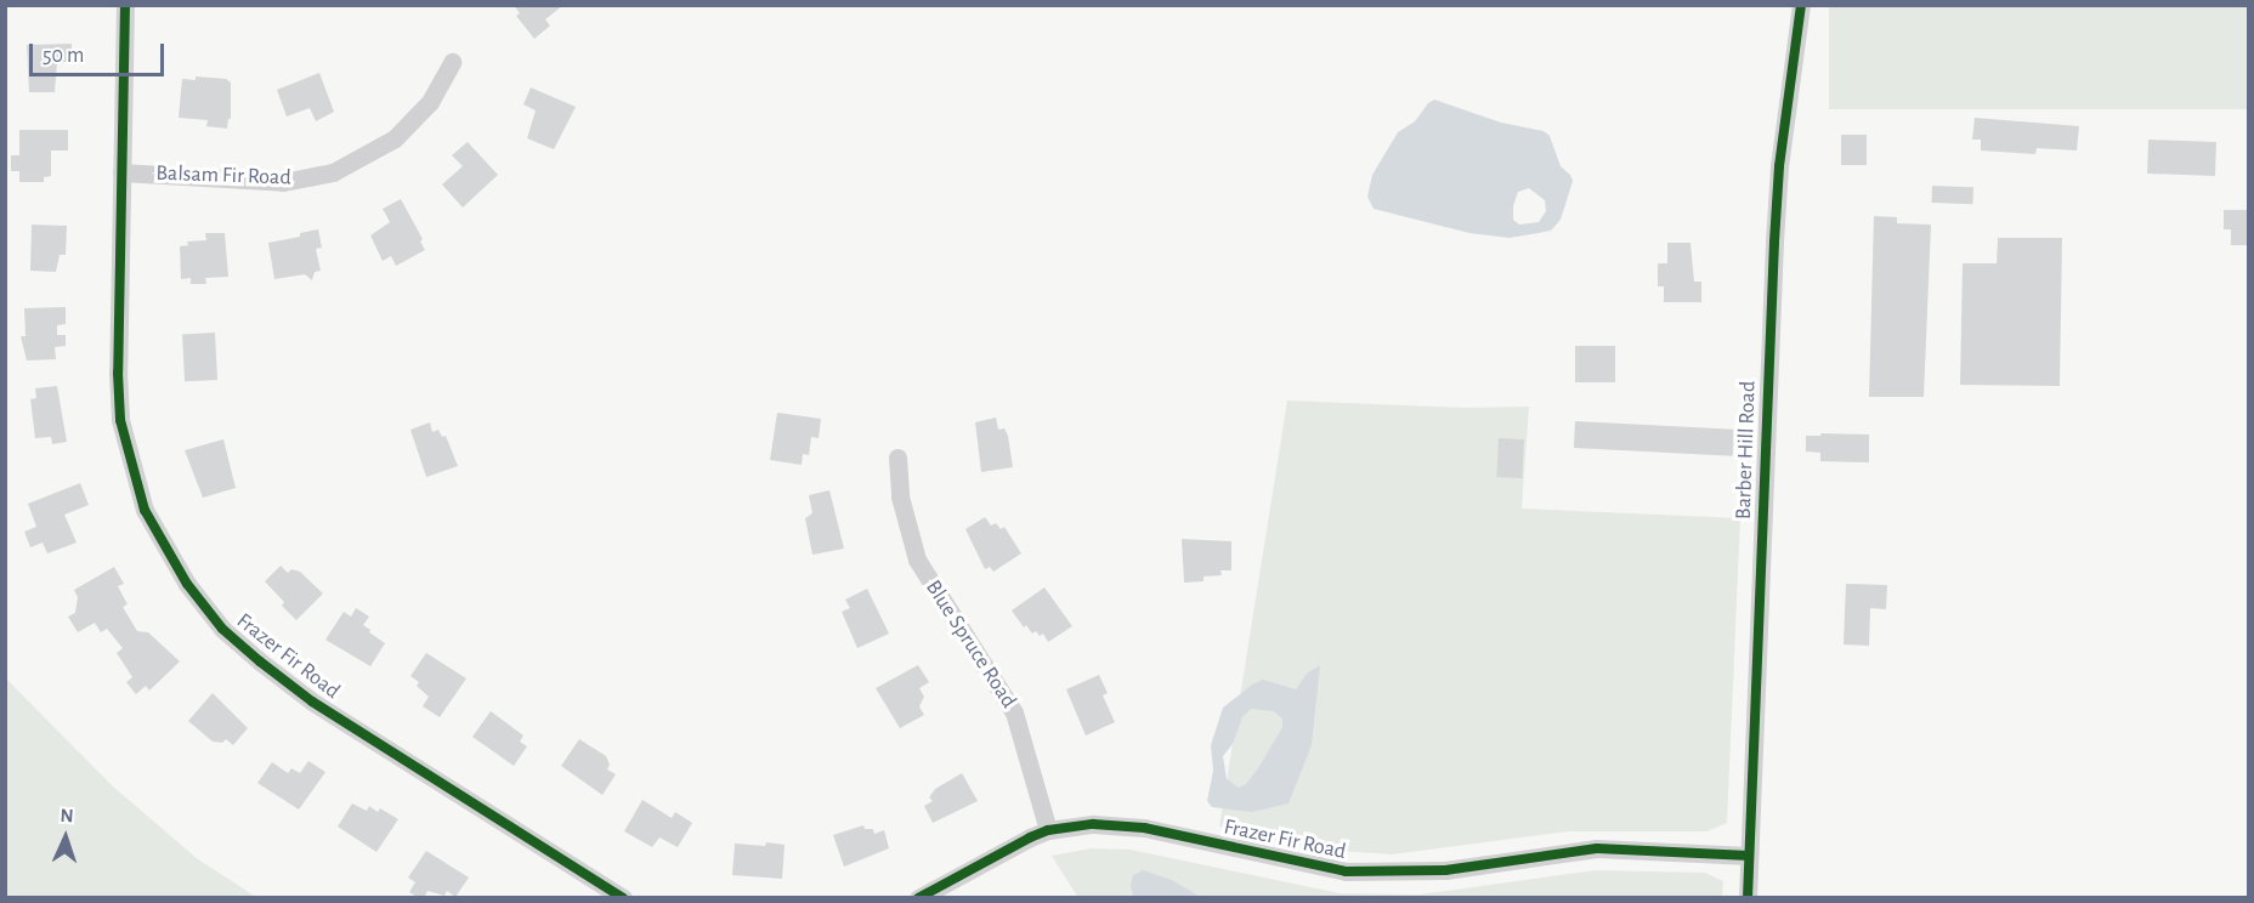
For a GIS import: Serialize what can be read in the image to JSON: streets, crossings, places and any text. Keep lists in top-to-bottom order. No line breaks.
{"streets":{"street":["Balsam Fir Road","Barber Hill Road","Blue Spruce Road","Frazer Fir Road"]},"crossings":[["Balsam Fir Road","Frazer Fir Road"],["Barber Hill Road","Frazer Fir Road"],["Blue Spruce Road","Frazer Fir Road"]],"scale_bar":"50 m","north":"top"}
